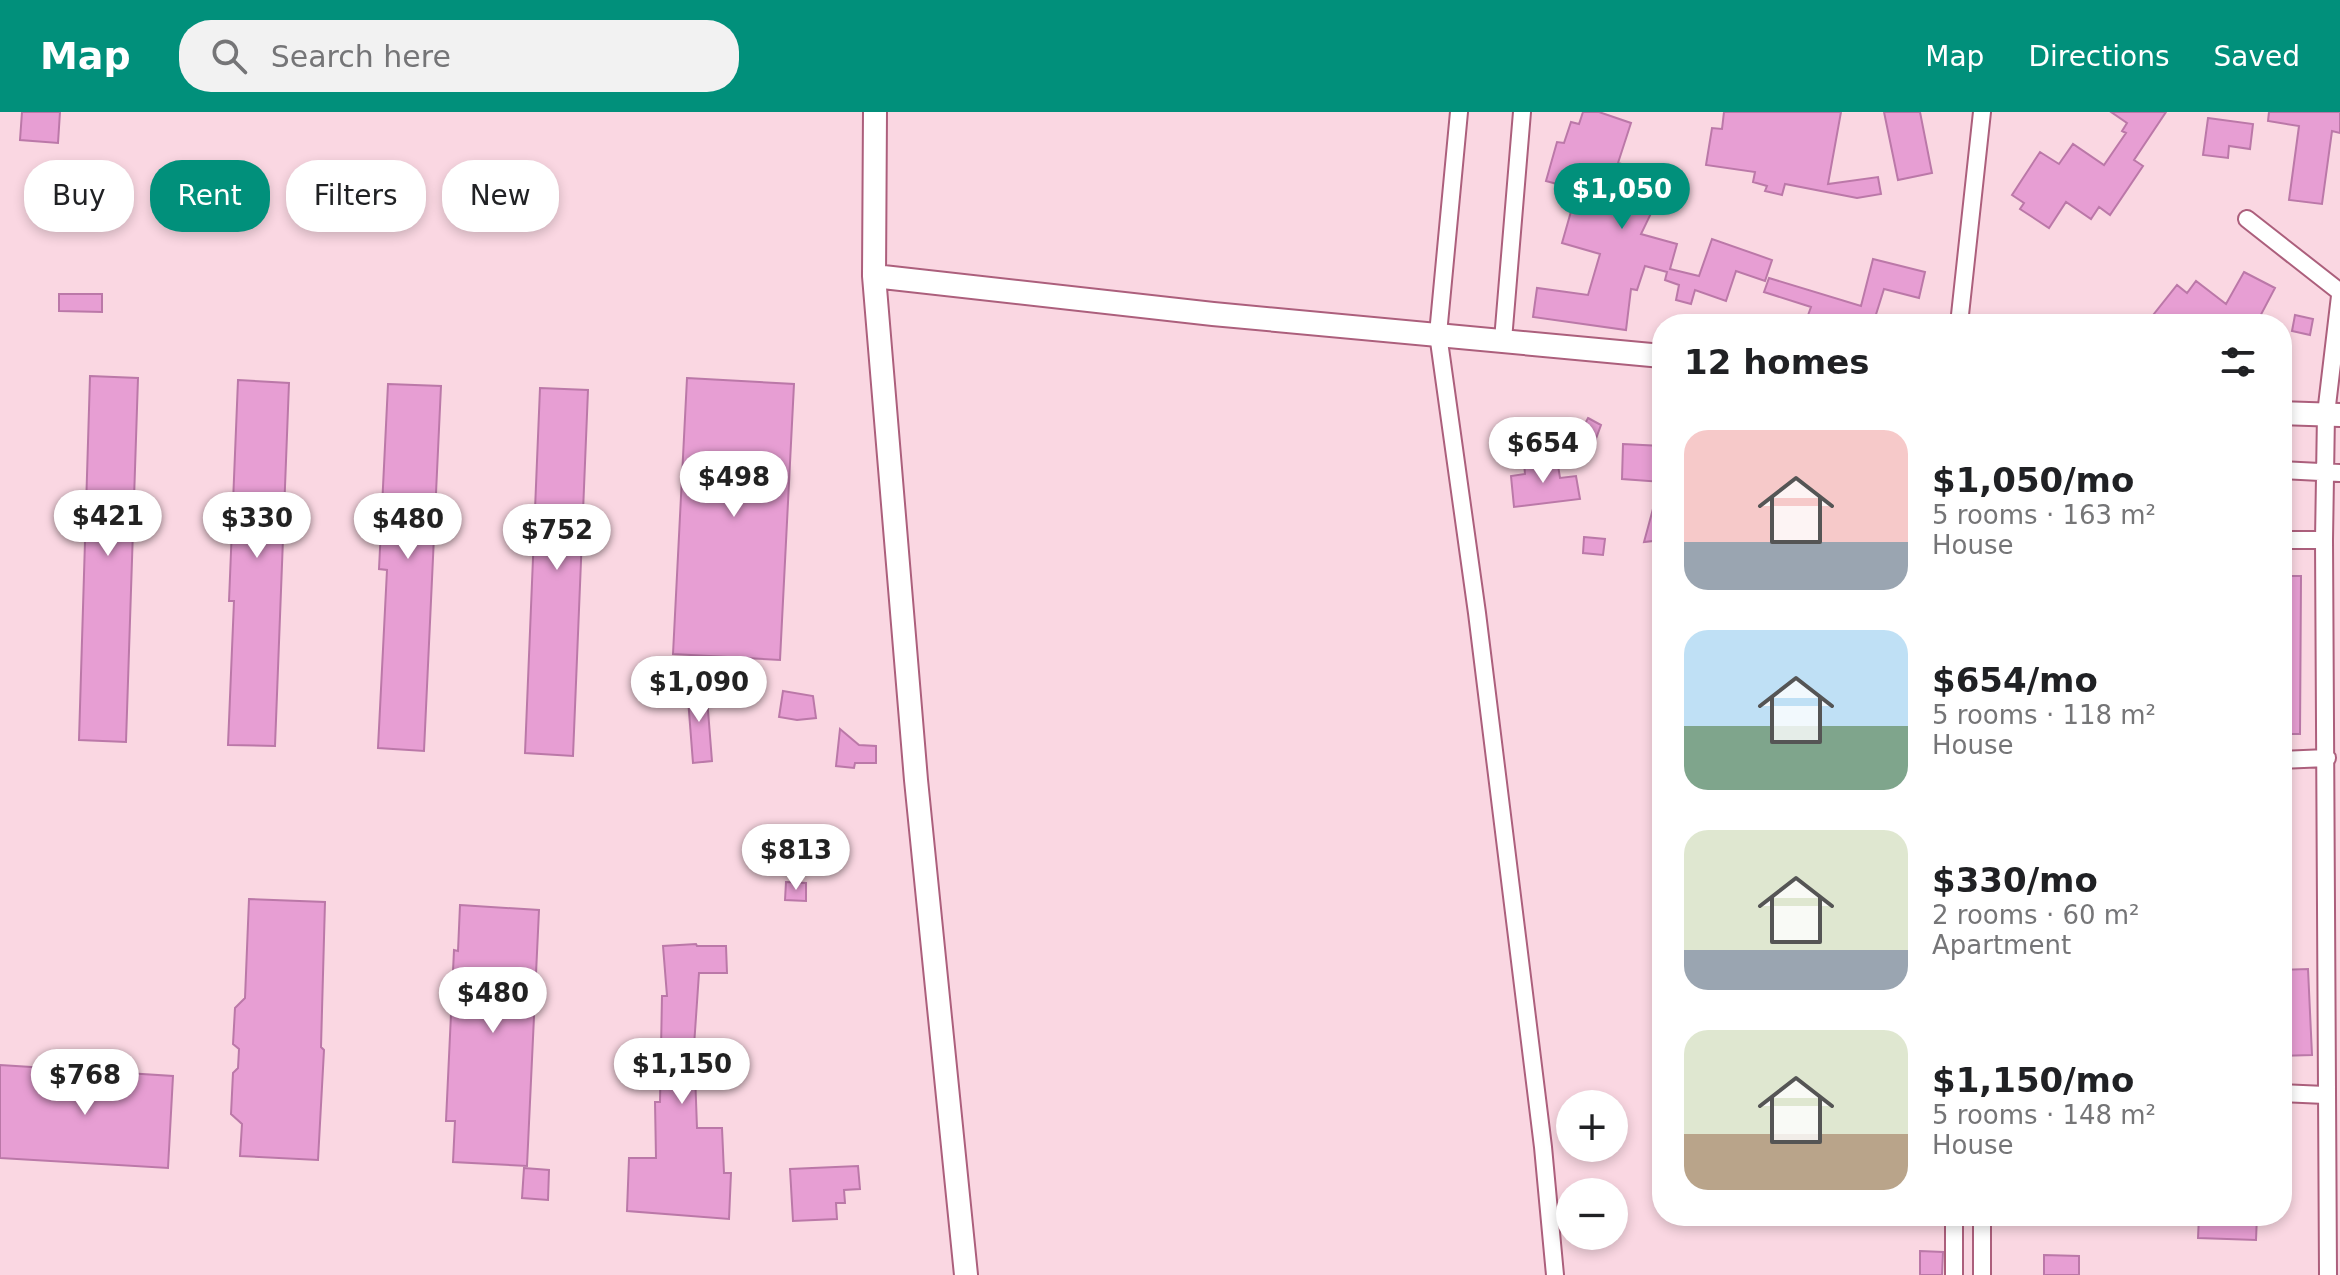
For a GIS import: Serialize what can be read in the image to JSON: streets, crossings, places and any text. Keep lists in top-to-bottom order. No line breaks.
{"page":{"header":"Map","search":"Search here","nav":["Map","Directions","Saved"],"chip":["Buy","Rent","Filters","New"],"price":["$1,050","$654","$498","$421","$330","$480","$752","$1,090","$813","$480","$1,150","$768"],"heading":"12 homes","list":[{"name":"$1,050/mo","note":"5 rooms · 163 m² · House"},{"name":"$654/mo","note":"5 rooms · 118 m² · House"},{"name":"$330/mo","note":"2 rooms · 60 m² · Apartment"},{"name":"$1,150/mo","note":"5 rooms · 148 m² · House"}],"map_buttons":["+","−"]}}
